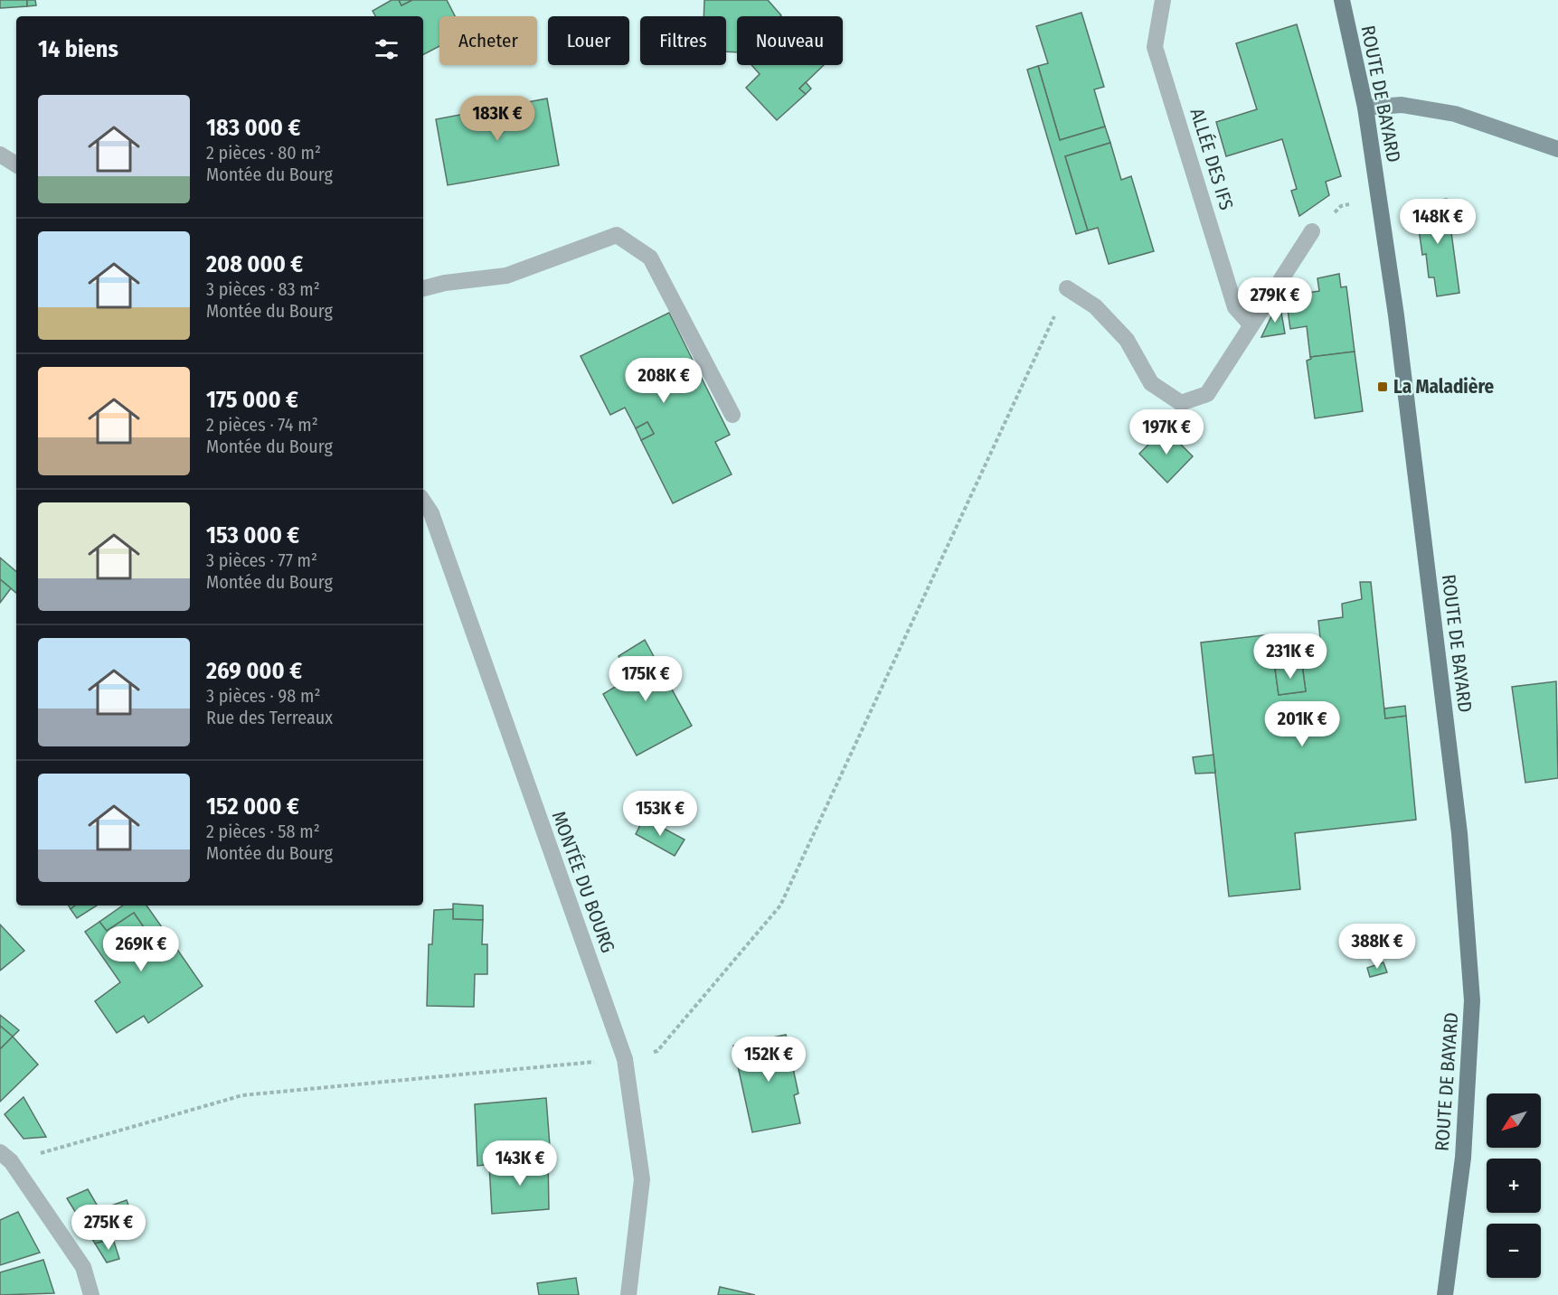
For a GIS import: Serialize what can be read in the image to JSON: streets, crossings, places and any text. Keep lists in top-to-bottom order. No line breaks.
{"streets":{"main road":["ROUTE DE BAYARD"],"street":["ALLÉE DES IFS","MONTÉE DU BOURG"]},"places":{"transit":["La Maladière"]},"north":"bottom left","page":{"chip":["Acheter","Louer","Filtres","Nouveau"],"heading":"14 biens","list":[{"name":"183 000 €","note":"2 pièces · 80 m² · Montée du Bourg"},{"name":"208 000 €","note":"3 pièces · 83 m² · Montée du Bourg"},{"name":"175 000 €","note":"2 pièces · 74 m² · Montée du Bourg"},{"name":"153 000 €","note":"3 pièces · 77 m² · Montée du Bourg"},{"name":"269 000 €","note":"3 pièces · 98 m² · Rue des Terreaux"},{"name":"152 000 €","note":"2 pièces · 58 m² · Montée du Bourg"}],"price":["183K €","148K €","279K €","208K €","197K €","231K €","175K €","201K €","153K €","388K €","269K €","152K €","143K €","275K €"],"map_buttons":["+","−"]}}
